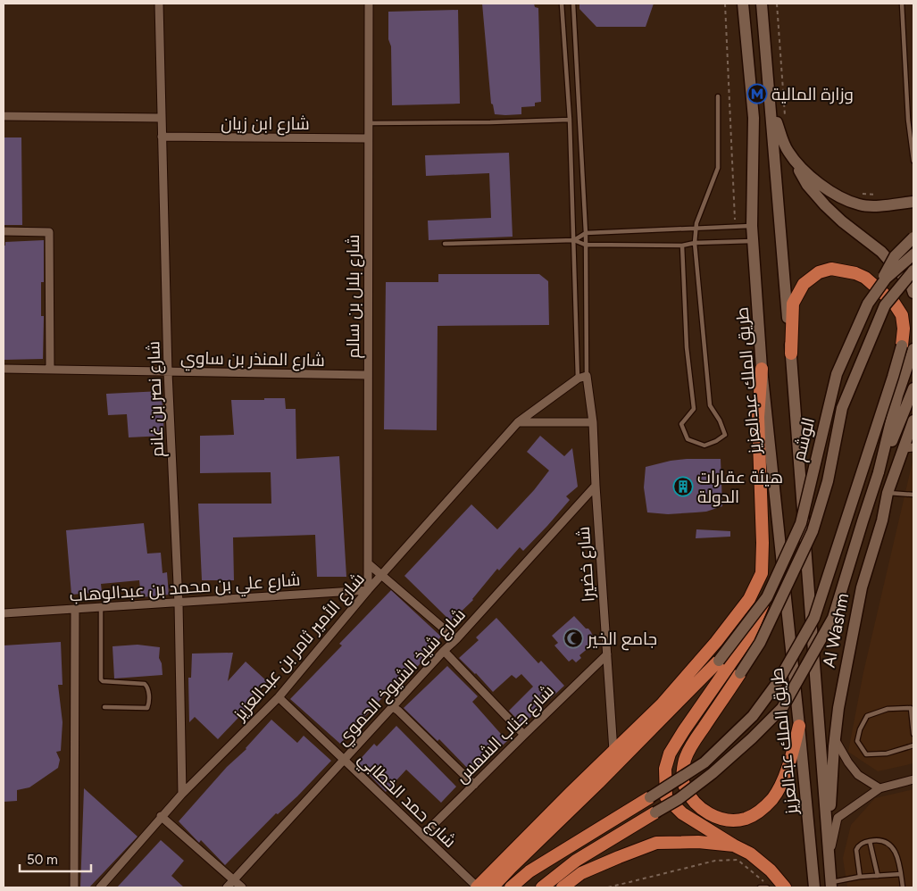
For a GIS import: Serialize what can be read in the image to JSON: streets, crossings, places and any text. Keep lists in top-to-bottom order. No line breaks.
{"streets":{"street":["شارع ابن زيان","شارع بلال بن سالم","شارع المنذر بن ساوي","طريق الملك عبدالعزيز","شارع نصر بن غانم","الوشم","شارع خضيرا","شارع علي بن محمد بن عبدالوهاب","Al Washm","شارع الأمير ثامر بن عبدالعزيز","شارع شيخ الشيوخ الحموي","شارع جناب الشمس","شارع حمد الخطابي"]},"crossings":[["شارع ابن زيان","شارع بلال بن سالم"],["شارع ابن زيان","شارع نصر بن غانم"],["شارع بلال بن سالم","شارع المنذر بن ساوي"],["شارع بلال بن سالم","شارع علي بن محمد بن عبدالوهاب"],["شارع بلال بن سالم","شارع الأمير ثامر بن عبدالعزيز"],["شارع المنذر بن ساوي","شارع نصر بن غانم"],["طريق الملك عبدالعزيز","Al Washm"],["شارع نصر بن غانم","شارع علي بن محمد بن عبدالوهاب"],["شارع نصر بن غانم","شارع الأمير ثامر بن عبدالعزيز"],["شارع خضيرا","شارع الأمير ثامر بن عبدالعزيز"],["شارع خضيرا","شارع شيخ الشيوخ الحموي"],["شارع خضيرا","شارع جناب الشمس"],["شارع علي بن محمد بن عبدالوهاب","شارع الأمير ثامر بن عبدالعزيز"],["شارع الأمير ثامر بن عبدالعزيز","شارع حمد الخطابي"],["شارع شيخ الشيوخ الحموي","شارع حمد الخطابي"],["شارع جناب الشمس","شارع حمد الخطابي"]],"places":{"metro station":["وزارة المالية"],"building":["هيئة عقارات الدولة"],"mosque":["جامع الخير"]},"scale_bar":"50 m"}
